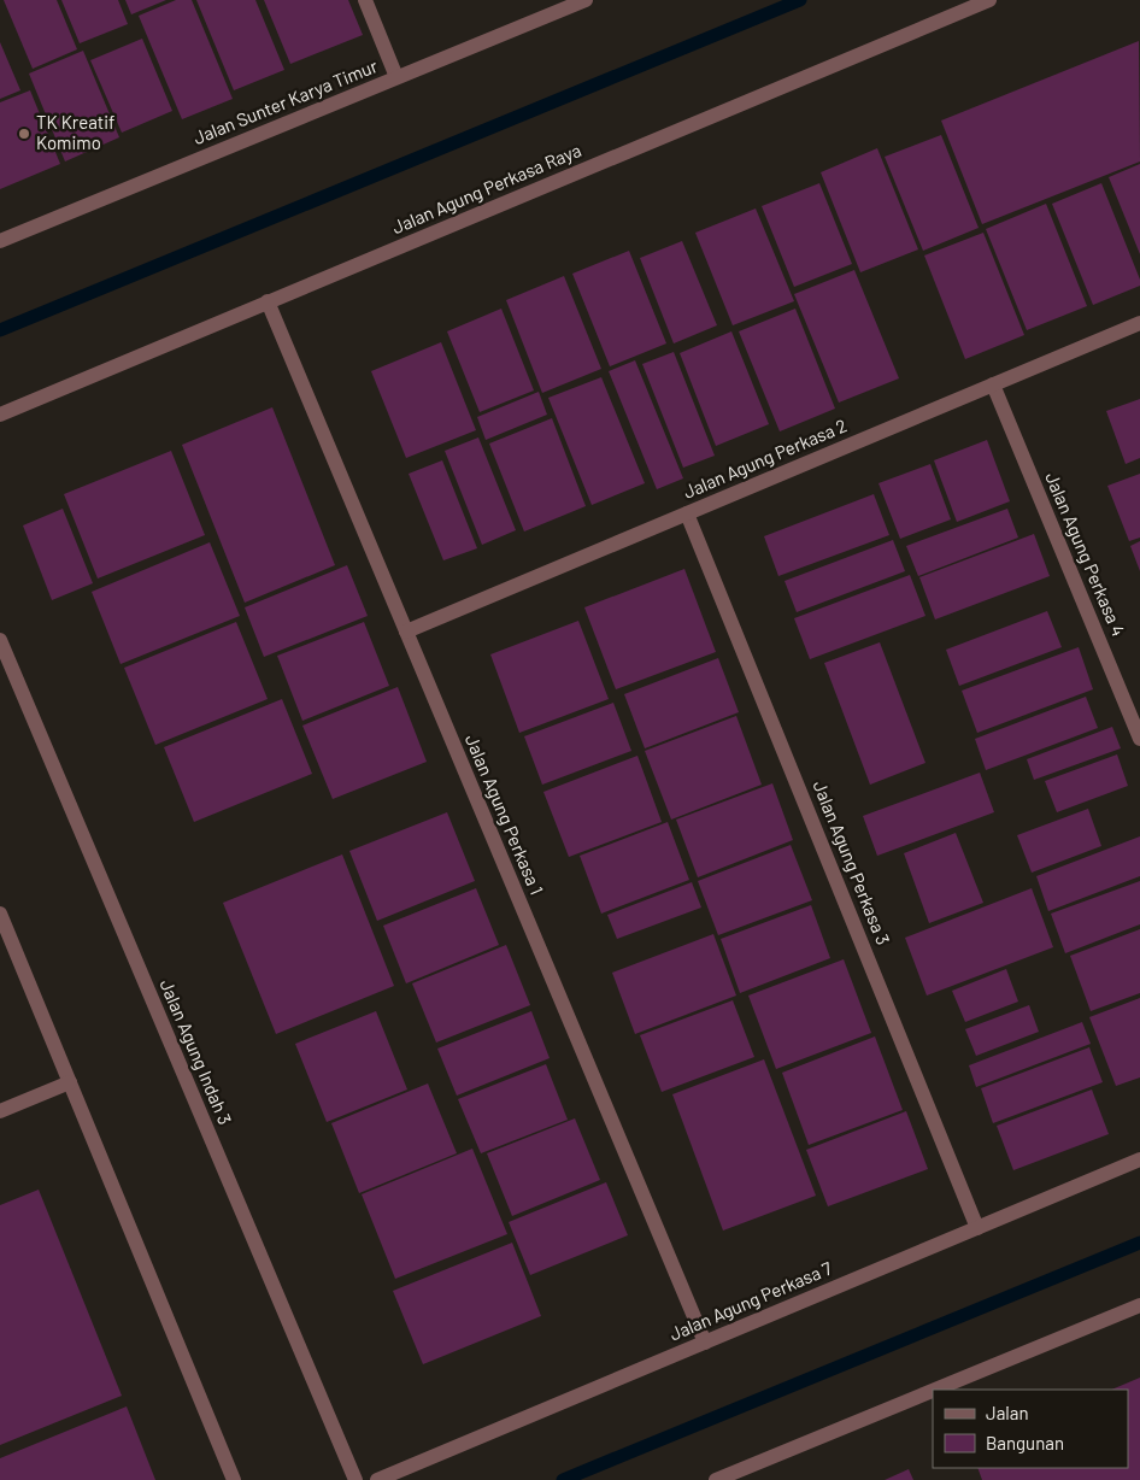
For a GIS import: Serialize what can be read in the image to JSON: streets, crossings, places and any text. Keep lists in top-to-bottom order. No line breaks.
{"streets":{"street":["Jalan Sunter Karya Timur","Jalan Agung Perkasa Raya","Jalan Agung Perkasa 2","Jalan Agung Perkasa 4","Jalan Agung Perkasa 1","Jalan Agung Perkasa 3","Jalan Agung Indah 3","Jalan Agung Perkasa 7"]},"crossings":[["Jalan Agung Perkasa Raya","Jalan Agung Perkasa 1"],["Jalan Agung Perkasa 2","Jalan Agung Perkasa 4"],["Jalan Agung Perkasa 2","Jalan Agung Perkasa 1"],["Jalan Agung Perkasa 2","Jalan Agung Perkasa 3"],["Jalan Agung Perkasa 1","Jalan Agung Perkasa 7"],["Jalan Agung Perkasa 3","Jalan Agung Perkasa 7"]],"places":["TK Kreatif Komimo"],"legend":["Jalan","Bangunan"]}
